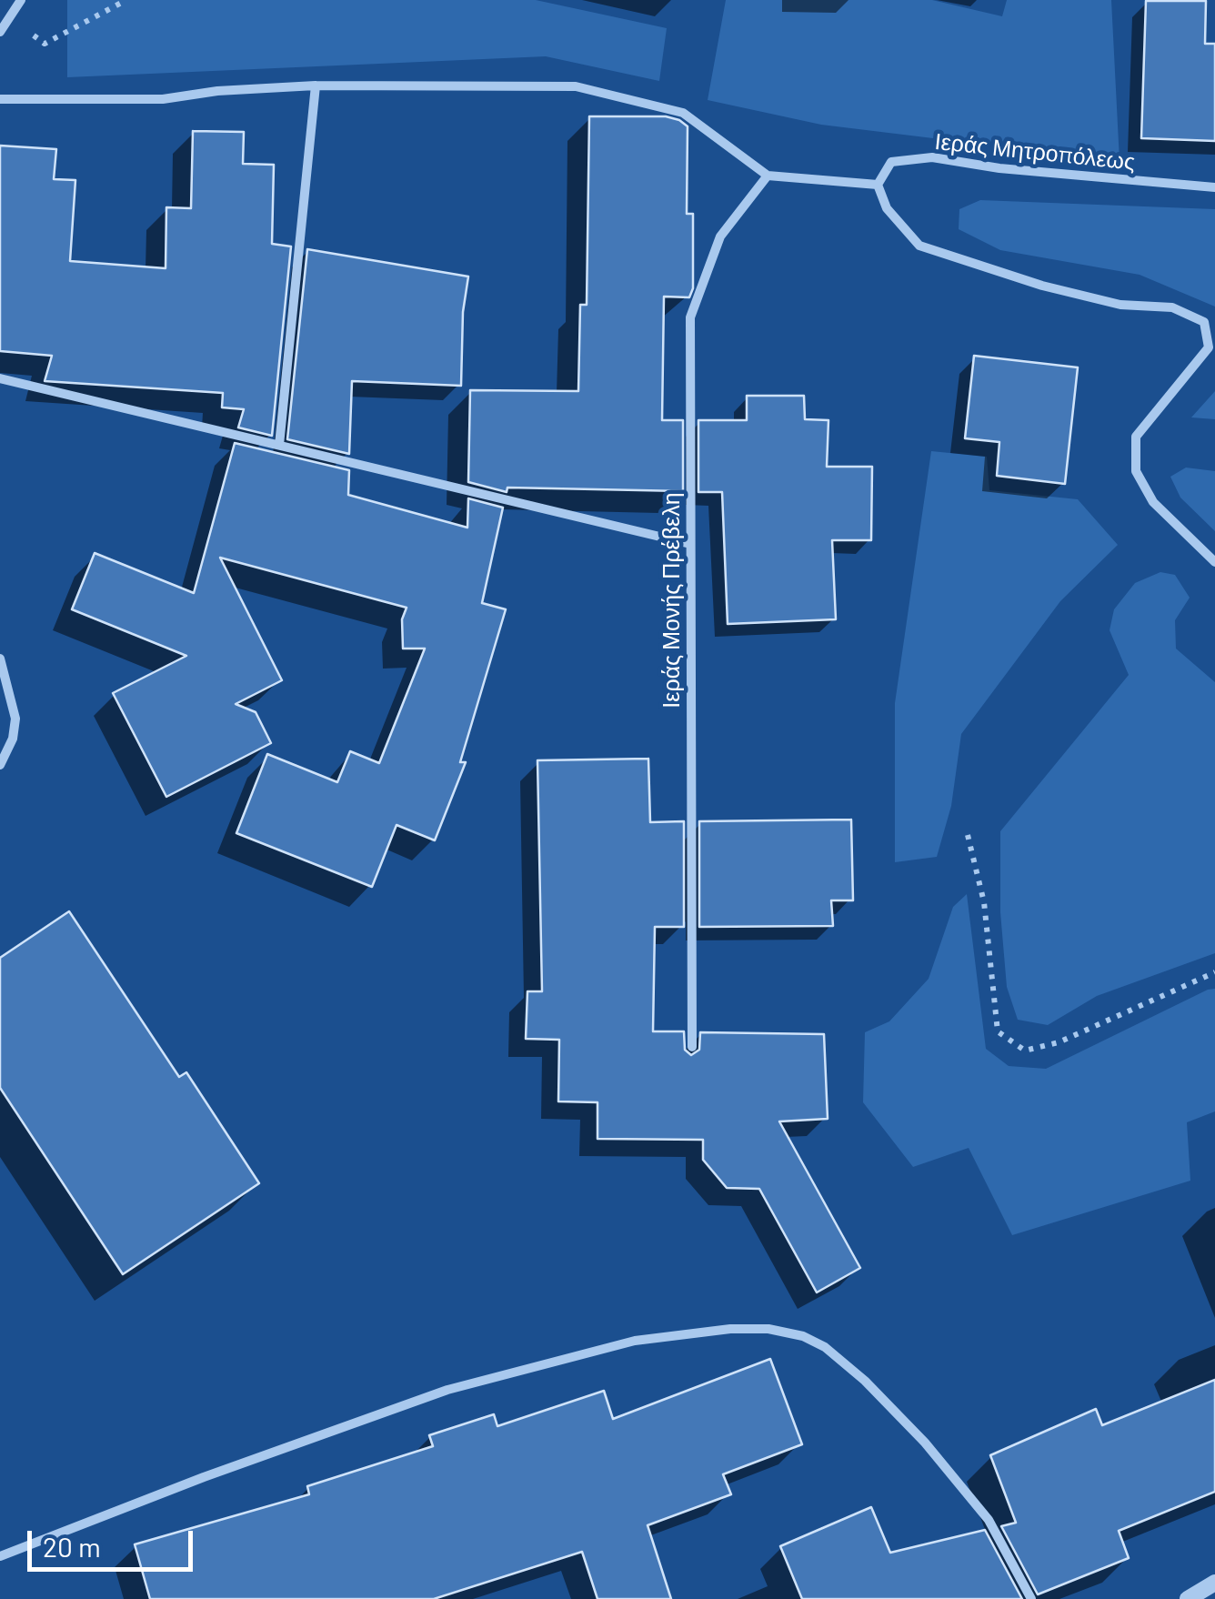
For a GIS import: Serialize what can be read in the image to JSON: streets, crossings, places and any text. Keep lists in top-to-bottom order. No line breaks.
{"streets":{"street":["Ιεράς Μητροπόλεως","Ιεράς Μονής Πρέβελη"]},"scale_bar":"20 m"}
